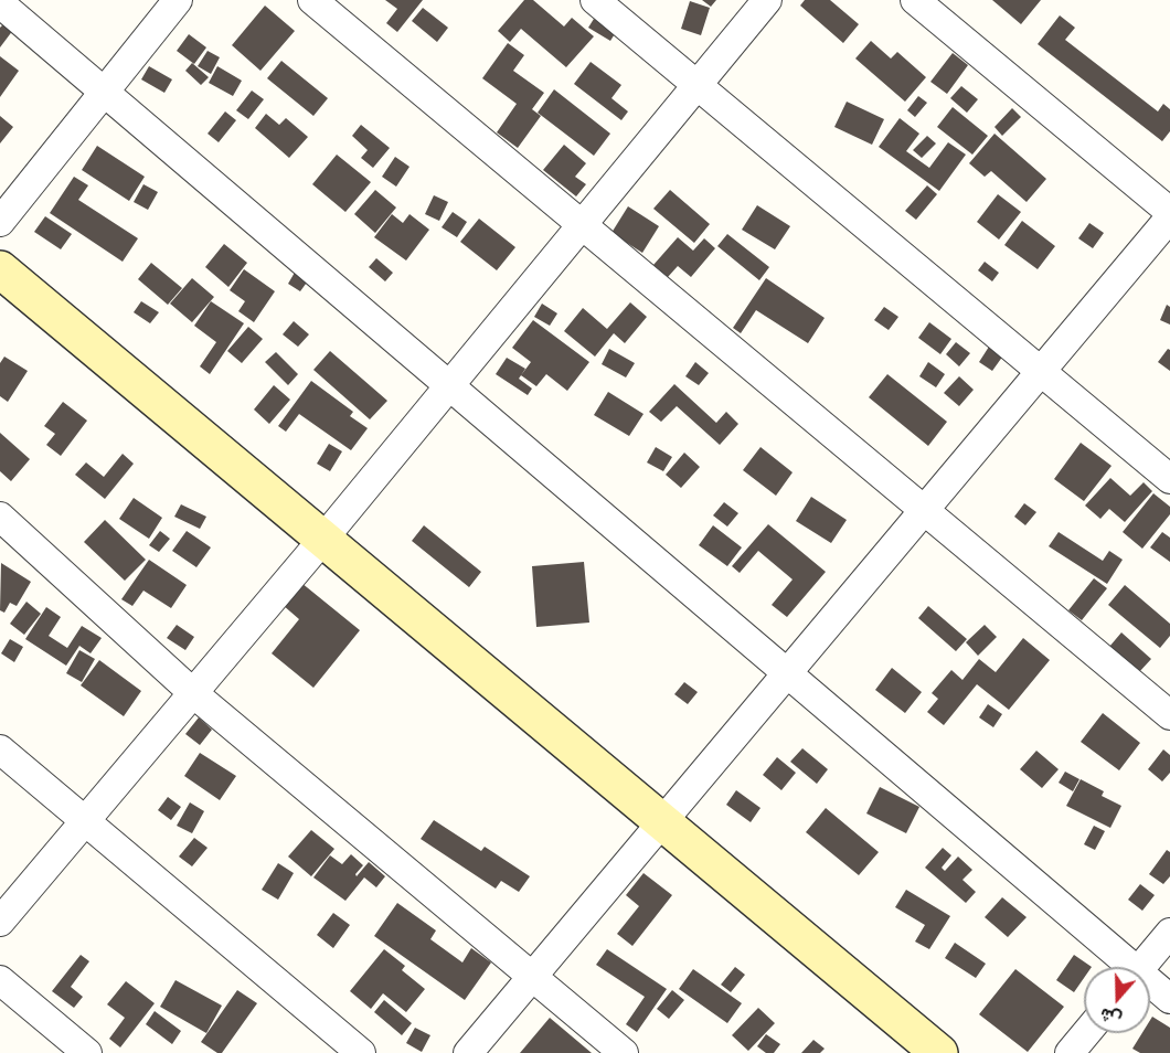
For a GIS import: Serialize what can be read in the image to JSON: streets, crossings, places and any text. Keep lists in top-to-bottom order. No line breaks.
{"north":"bottom"}
